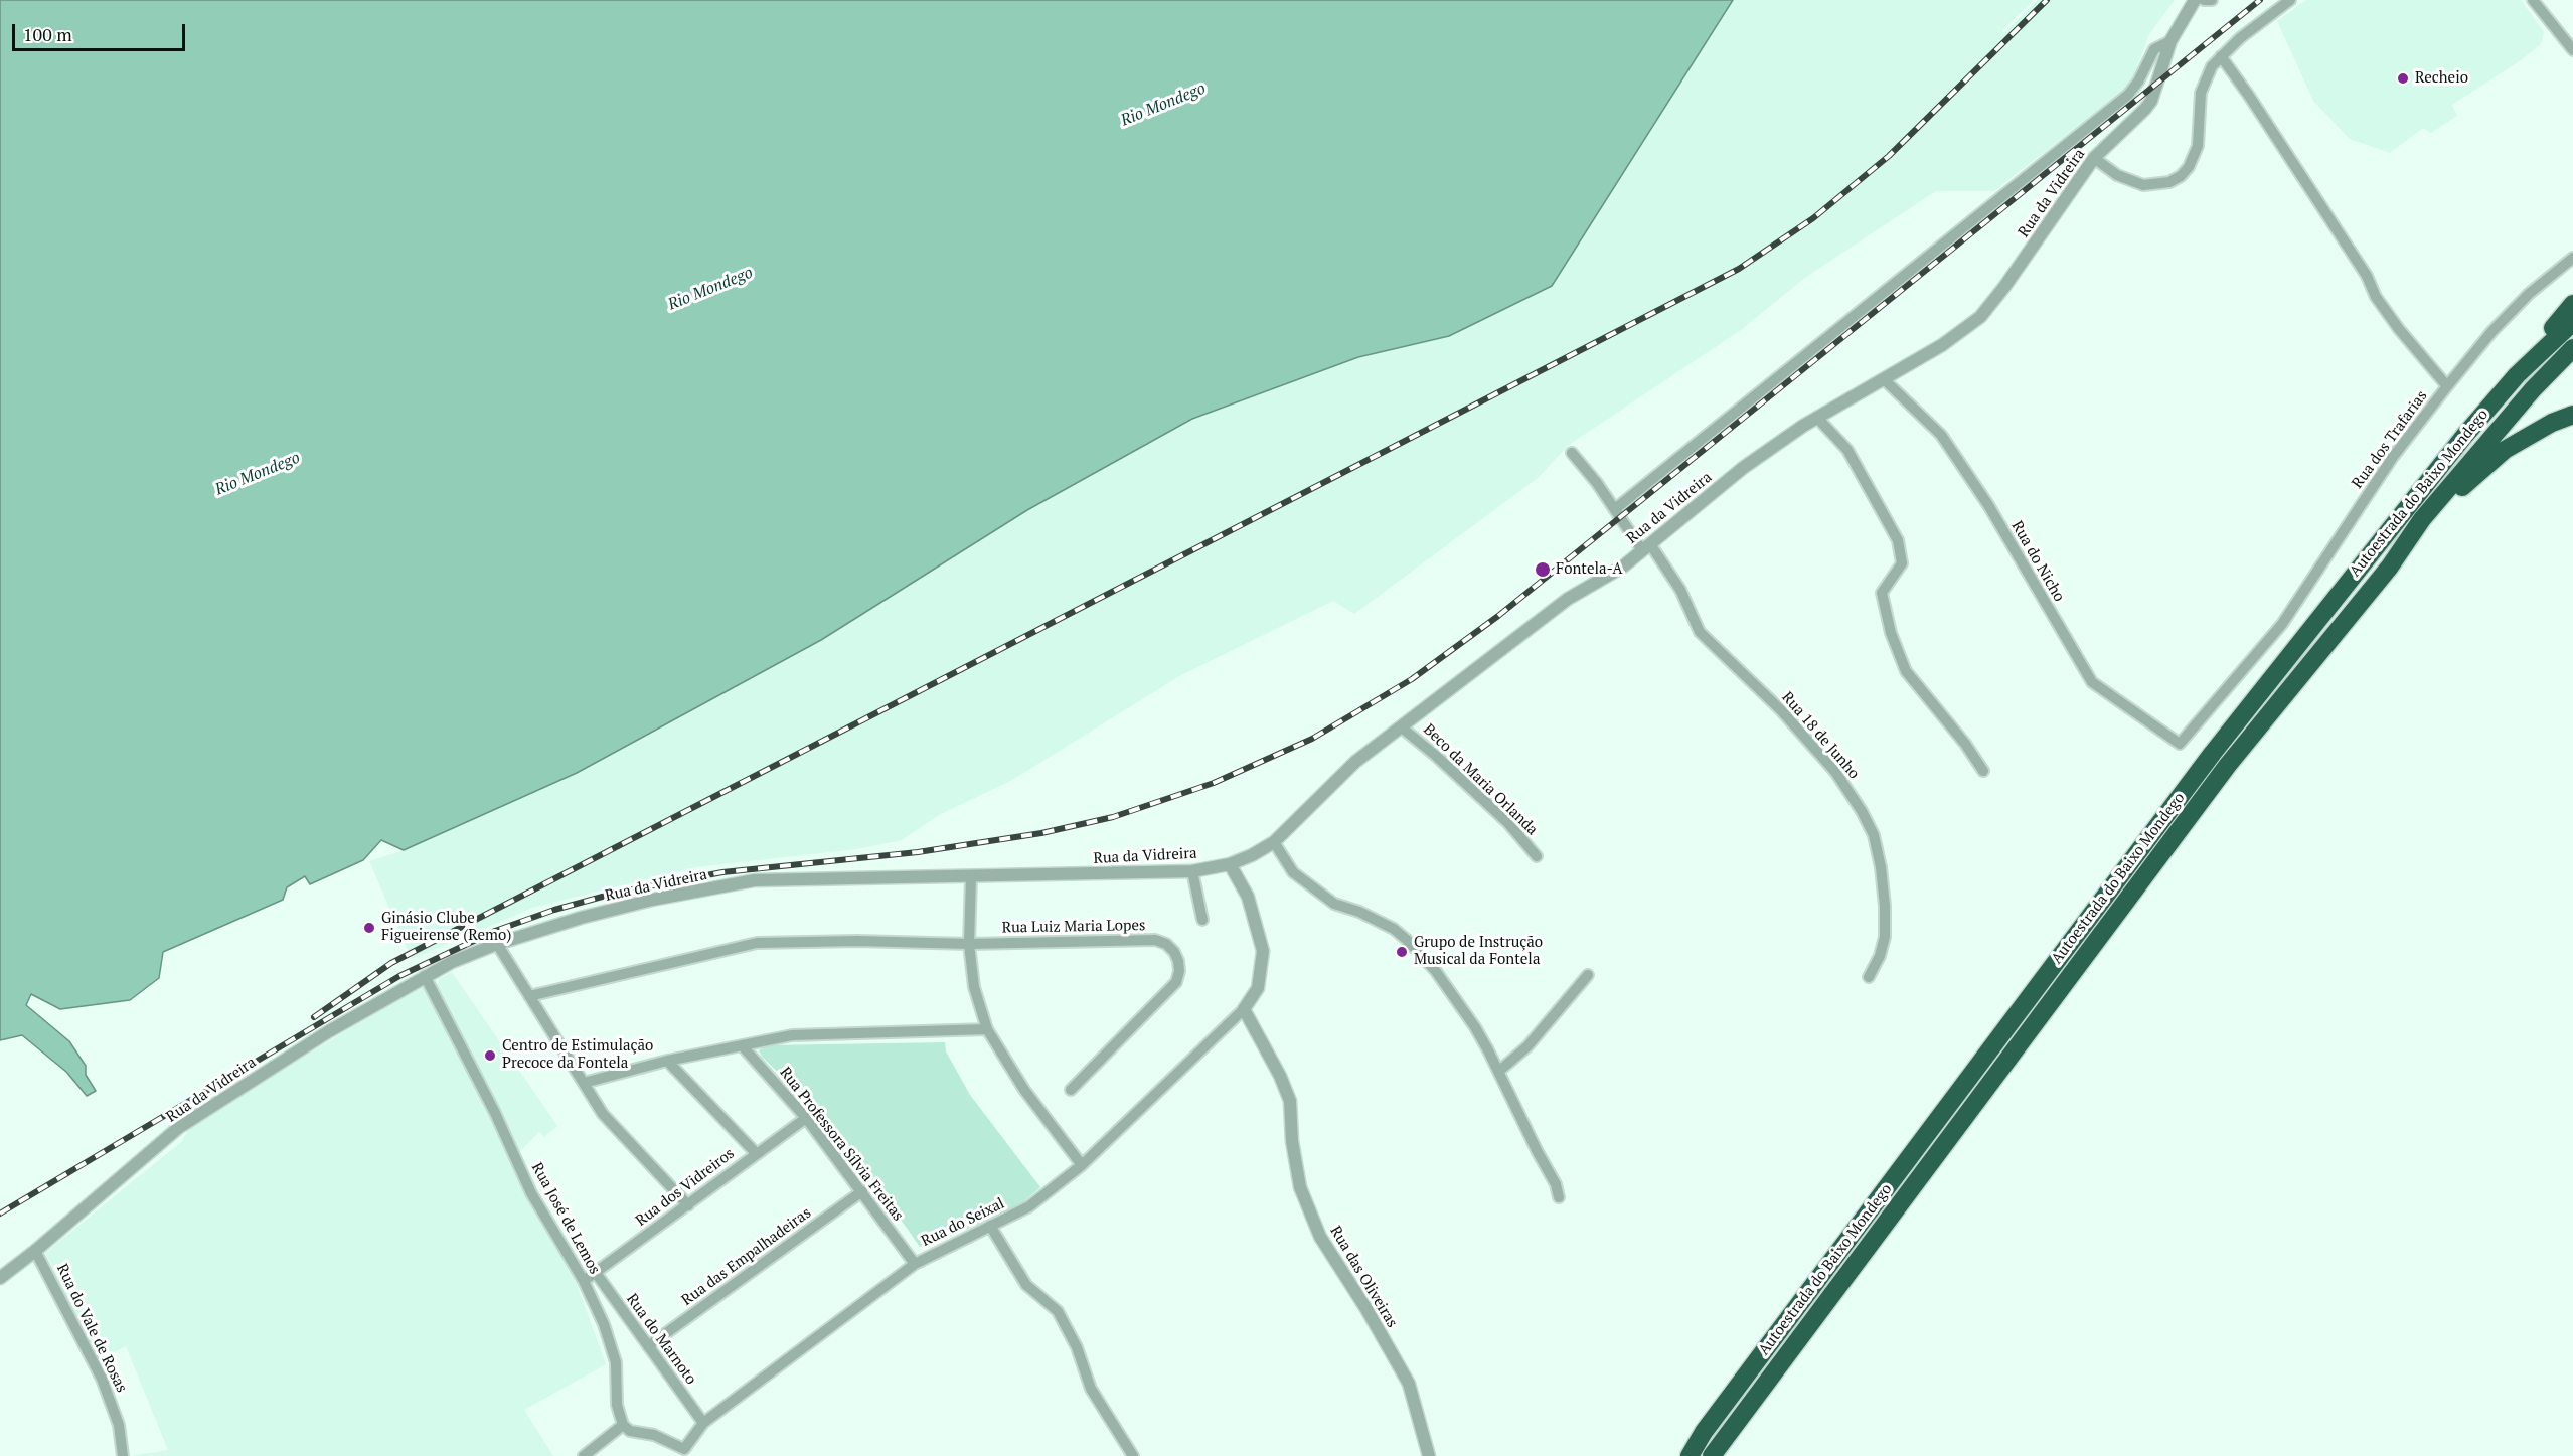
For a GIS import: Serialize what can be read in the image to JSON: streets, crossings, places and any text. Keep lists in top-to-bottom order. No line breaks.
{"streets":{"highway":["Autoestrada do Baixo Mondego"],"street":["Rua da Vidreira","Rua dos Trafarias","Rua do Nicho","Rua 18 de Junho","Beco da Maria Orlanda","Rua Luiz Maria Lopes","Rua Professora Sílvia Freitas","Rua dos Vidreiros","Rua José de Lemos","Rua do Seixal","Rua das Empalhadeiras","Rua das Oliveiras","Rua do Vale de Rosas","Rua do Marnoto"]},"crossings":[["Rua da Vidreira","Rua do Nicho"],["Rua da Vidreira","Rua 18 de Junho"],["Rua da Vidreira","Beco da Maria Orlanda"],["Rua da Vidreira","Rua José de Lemos"],["Rua da Vidreira","Rua do Vale de Rosas"],["Rua dos Trafarias","Rua do Nicho"],["Rua Professora Sílvia Freitas","Rua dos Vidreiros"],["Rua Professora Sílvia Freitas","Rua do Seixal"],["Rua Professora Sílvia Freitas","Rua das Empalhadeiras"],["Rua dos Vidreiros","Rua José de Lemos"],["Rua dos Vidreiros","Rua do Marnoto"],["Rua do Seixal","Rua das Oliveiras"],["Rua do Seixal","Rua do Marnoto"],["Rua das Empalhadeiras","Rua do Marnoto"]],"water":["Rio Mondego"],"places":["Recheio","Fontela-A","Ginásio Clube Figueirense (Remo)","Grupo de Instrução Musical da Fontela","Centro de Estimulação Precoce da Fontela"],"scale_bar":"100 m"}
